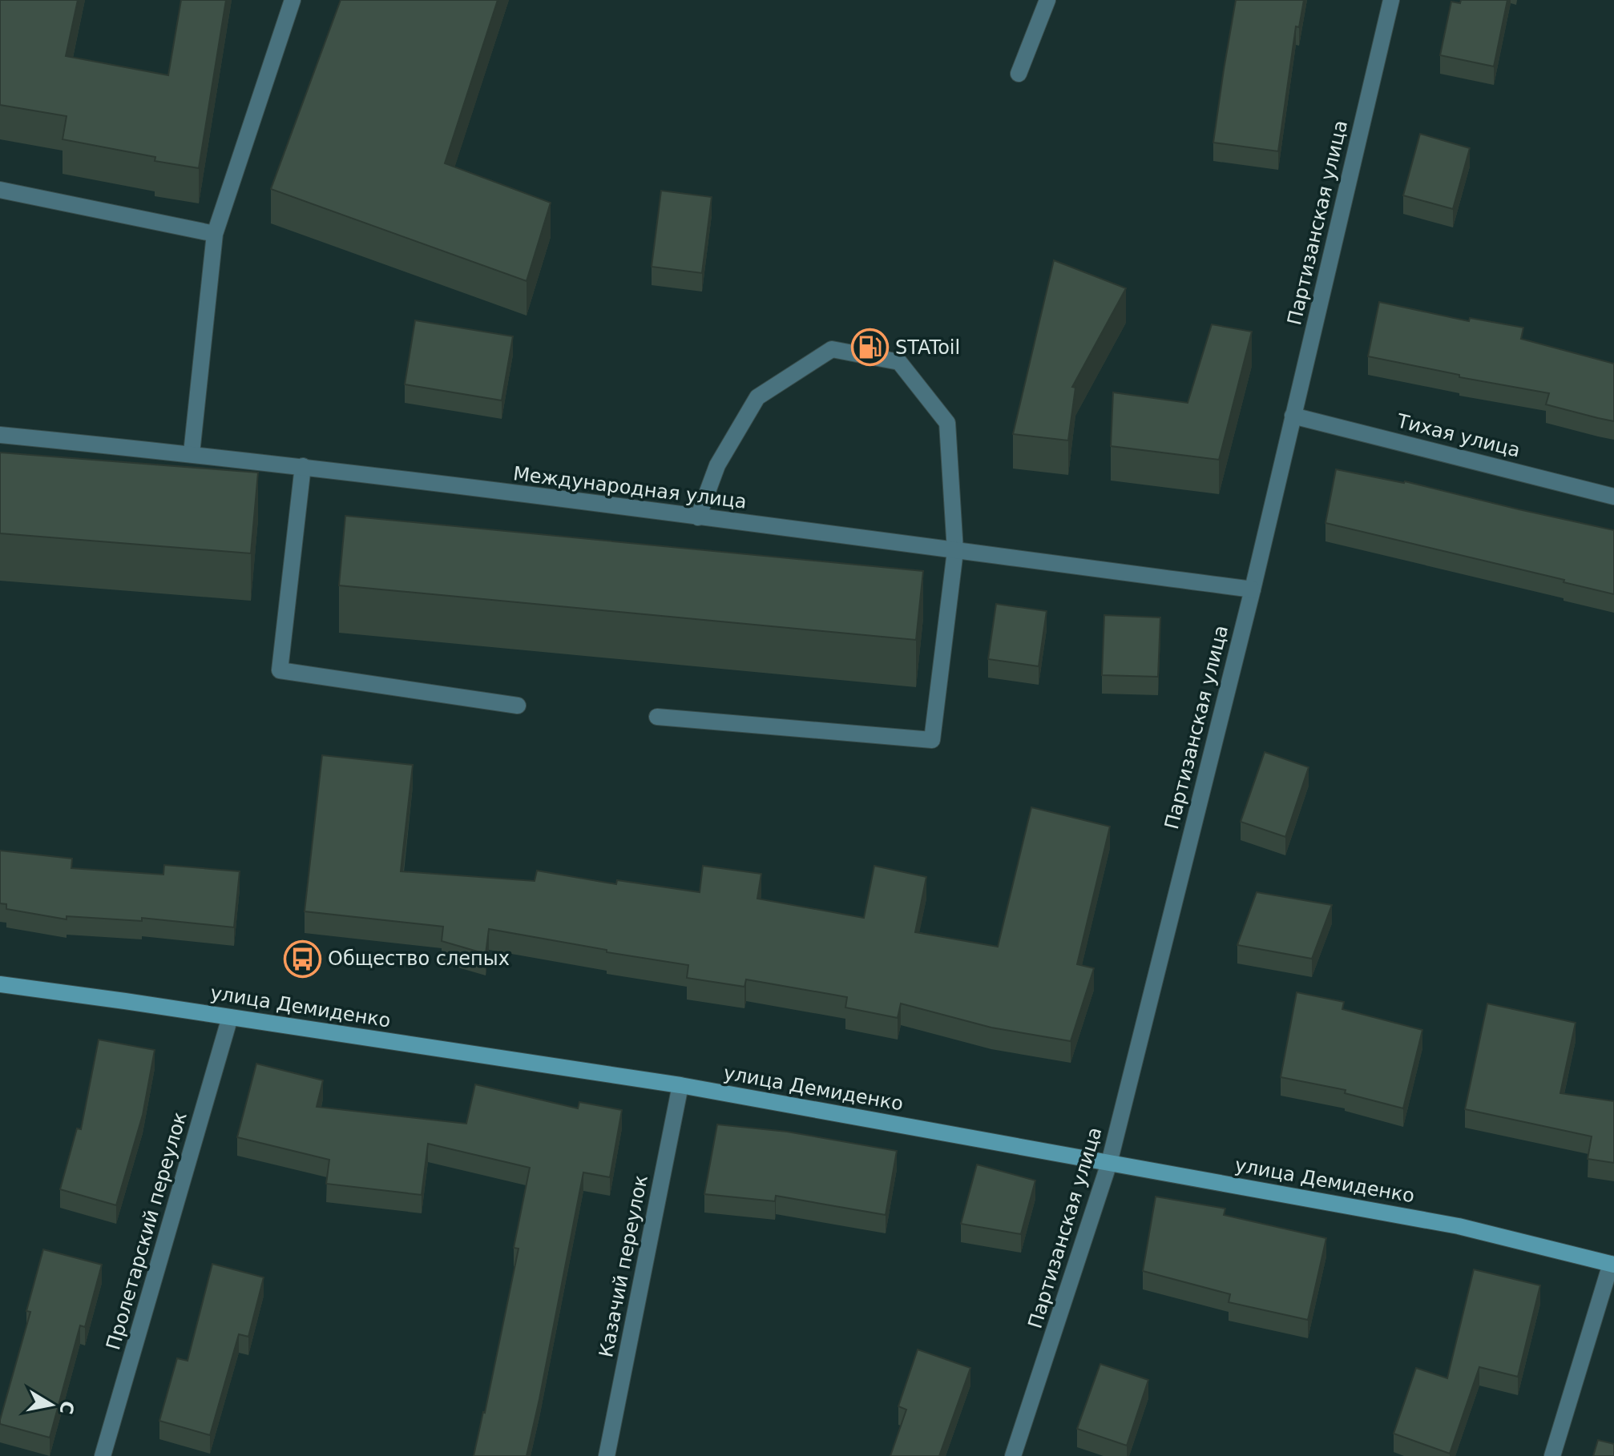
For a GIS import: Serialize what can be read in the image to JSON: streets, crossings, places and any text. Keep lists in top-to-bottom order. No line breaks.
{"streets":{"main road":["улица Демиденко"],"street":["Партизанская улица","Тихая улица","Международная улица","Пролетарский переулок","Казачий переулок"]},"crossings":[["Партизанская улица","Тихая улица"],["Партизанская улица","Международная улица"],["Партизанская улица","улица Демиденко"],["улица Демиденко","Пролетарский переулок"],["улица Демиденко","Казачий переулок"]],"places":{"fuel station":["STAToil"],"bus stop":["Общество слепых"]},"north":"right"}
